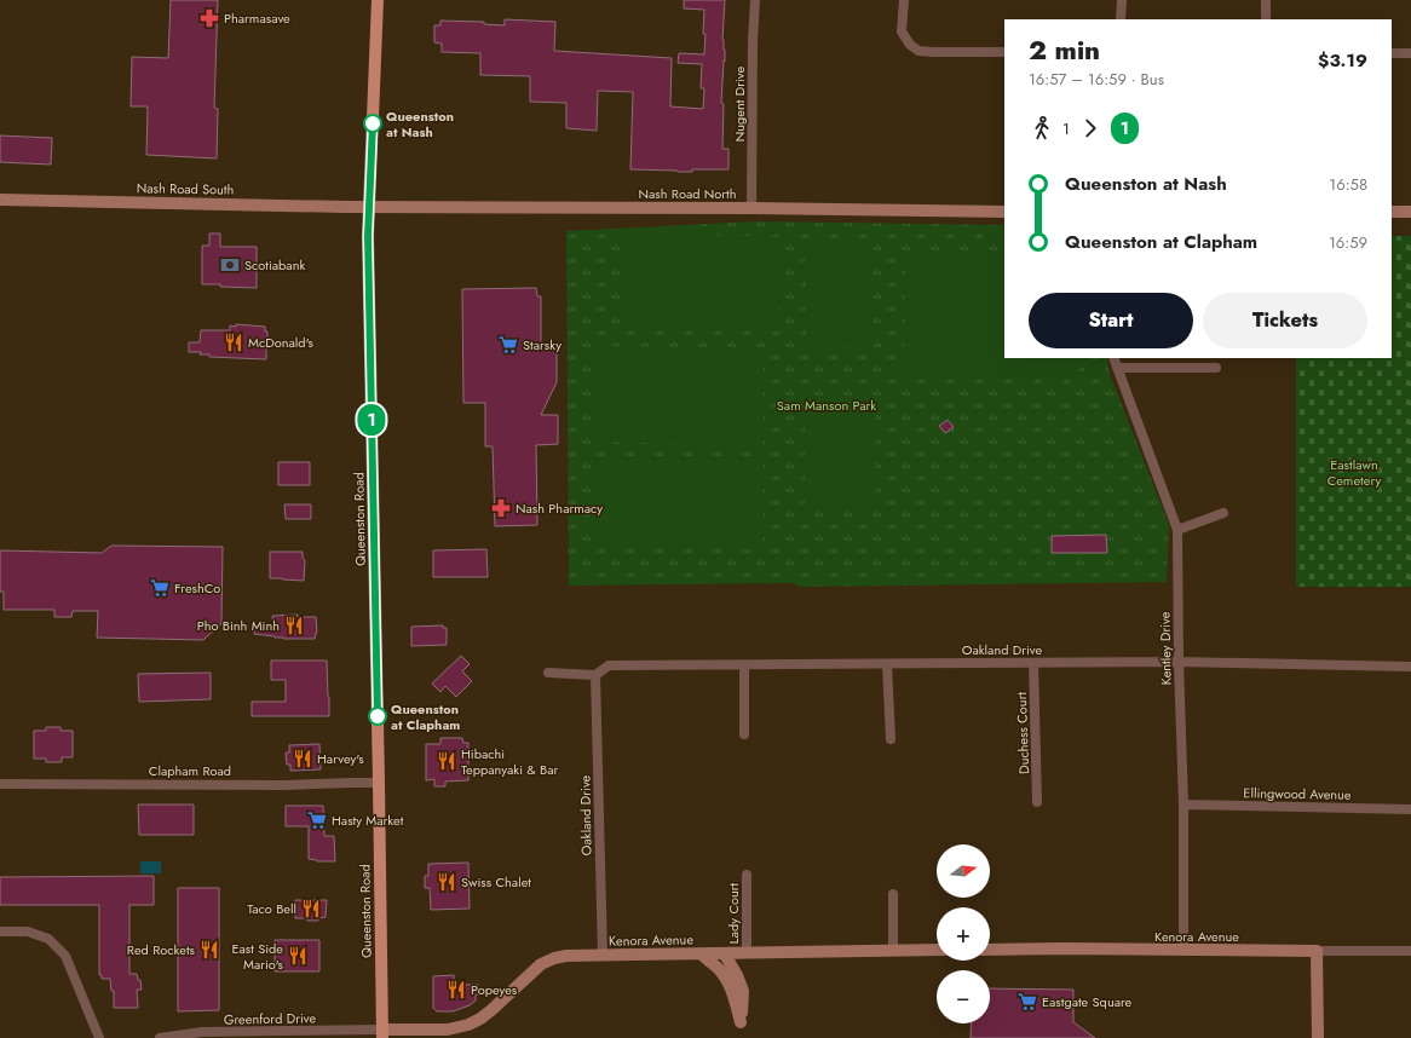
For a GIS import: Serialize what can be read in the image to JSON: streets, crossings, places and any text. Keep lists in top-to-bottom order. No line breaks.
{"streets":{"main road":["Queenston Road"],"street":["Nugent Drive","Nash Road South","Nash Road North","Kentley Drive","Oakland Drive","Duchess Court","Clapham Road","Ellingwood Avenue","Lady Court","Kenora Avenue","Greenford Drive"]},"crossings":[["Nugent Drive","Nash Road North"],["Nash Road South","Nash Road North"],["Nash Road South","Queenston Road"],["Nash Road North","Queenston Road"],["Queenston Road","Clapham Road"],["Queenston Road","Kenora Avenue"],["Queenston Road","Greenford Drive"],["Kentley Drive","Oakland Drive"],["Kentley Drive","Ellingwood Avenue"],["Kentley Drive","Kenora Avenue"],["Oakland Drive","Duchess Court"],["Oakland Drive","Kenora Avenue"],["Lady Court","Kenora Avenue"],["Kenora Avenue","Greenford Drive"]],"parks":["Sam Manson Park","Eastlawn Cemetery"],"places":{"pharmacy":["Pharmasave","Nash Pharmacy"],"other":["Queenston at Nash","Queenston at Clapham"],"bank":["Scotiabank"],"restaurant":["McDonald's","Pho Binh Minh","Harvey's","Hibachi Teppanyaki & Bar","Swiss Chalet","Taco Bell","Red Rockets","East Side Mario's","Popeyes"],"supermarket":["Starsky","FreshCo","Hasty Market","Eastgate Square"]},"lines":["bus line 1"],"north":"right","page":{"on_map":"1","heading":["2 min","16:57 – 16:59 · Bus","$3.19"],"legs":["1","1"],"list":[{"name":"Queenston at Nash","value":"16:58"},{"name":"Queenston at Clapham","value":"16:59"}],"buttons":["Start","Tickets"],"map_buttons":["+","−"]}}
